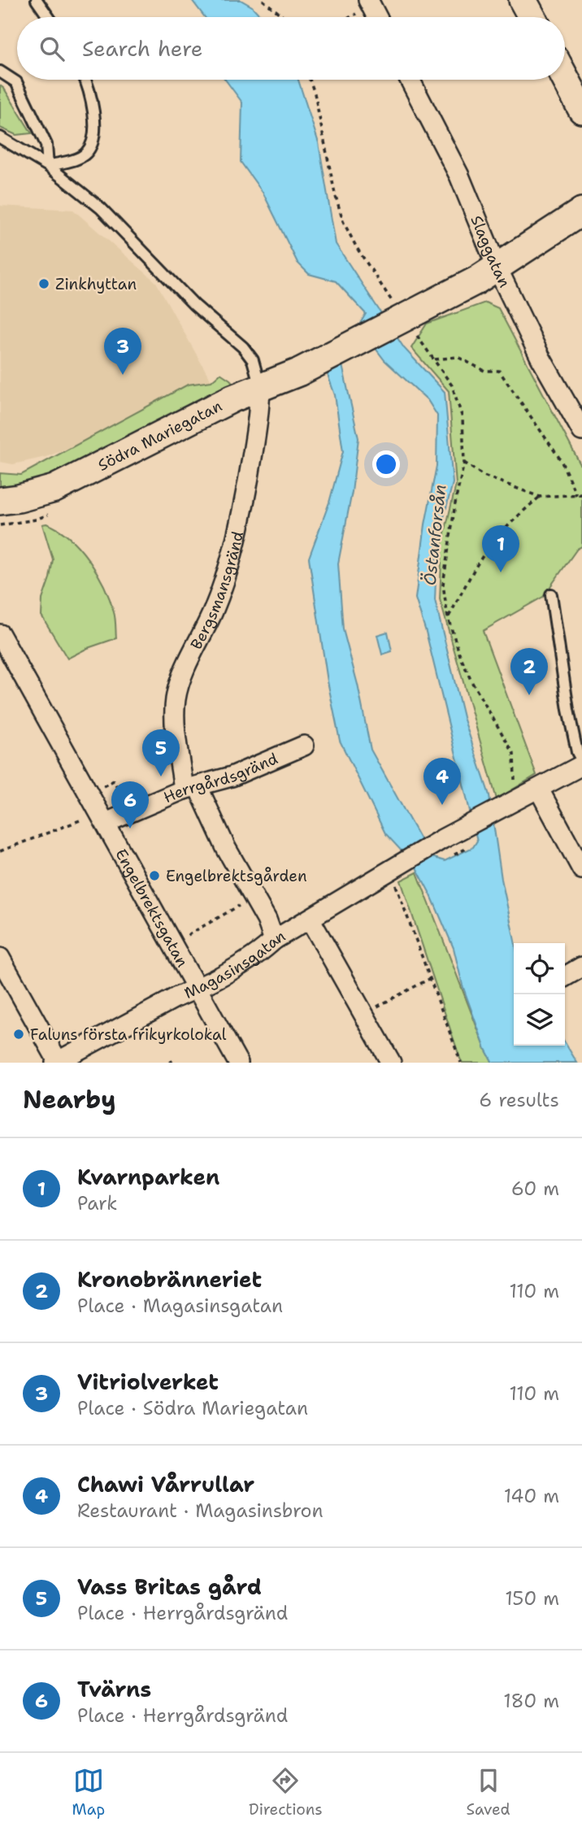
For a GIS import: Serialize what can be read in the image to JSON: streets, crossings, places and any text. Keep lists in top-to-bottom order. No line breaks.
{"streets":{"street":["Slaggatan","Södra Mariegatan","Bergsmansgränd","Herrgårdsgränd","Engelbrektsgatan","Magasinsgatan"]},"crossings":[["Södra Mariegatan","Bergsmansgränd"],["Bergsmansgränd","Herrgårdsgränd"],["Bergsmansgränd","Magasinsgatan"],["Herrgårdsgränd","Engelbrektsgatan"],["Engelbrektsgatan","Magasinsgatan"]],"water":["Östanforsån"],"places":["Zinkhyttan","Engelbrektsgården","Faluns första frikyrkolokal"],"page":{"search":"Search here","pins":["3","1","2","5","4","6"],"heading":["Nearby","6 results"],"list":[{"mark":"1","name":"Kvarnparken","note":"Park","value":"60 m"},{"mark":"2","name":"Kronobränneriet","note":"Place · Magasinsgatan","value":"110 m"},{"mark":"3","name":"Vitriolverket","note":"Place · Södra Mariegatan","value":"110 m"},{"mark":"4","name":"Chawi Vårrullar","note":"Restaurant · Magasinsbron","value":"140 m"},{"mark":"5","name":"Vass Britas gård","note":"Place · Herrgårdsgränd","value":"150 m"},{"mark":"6","name":"Tvärns","note":"Place · Herrgårdsgränd","value":"180 m"}],"nav":["Map","Directions","Saved"]}}
